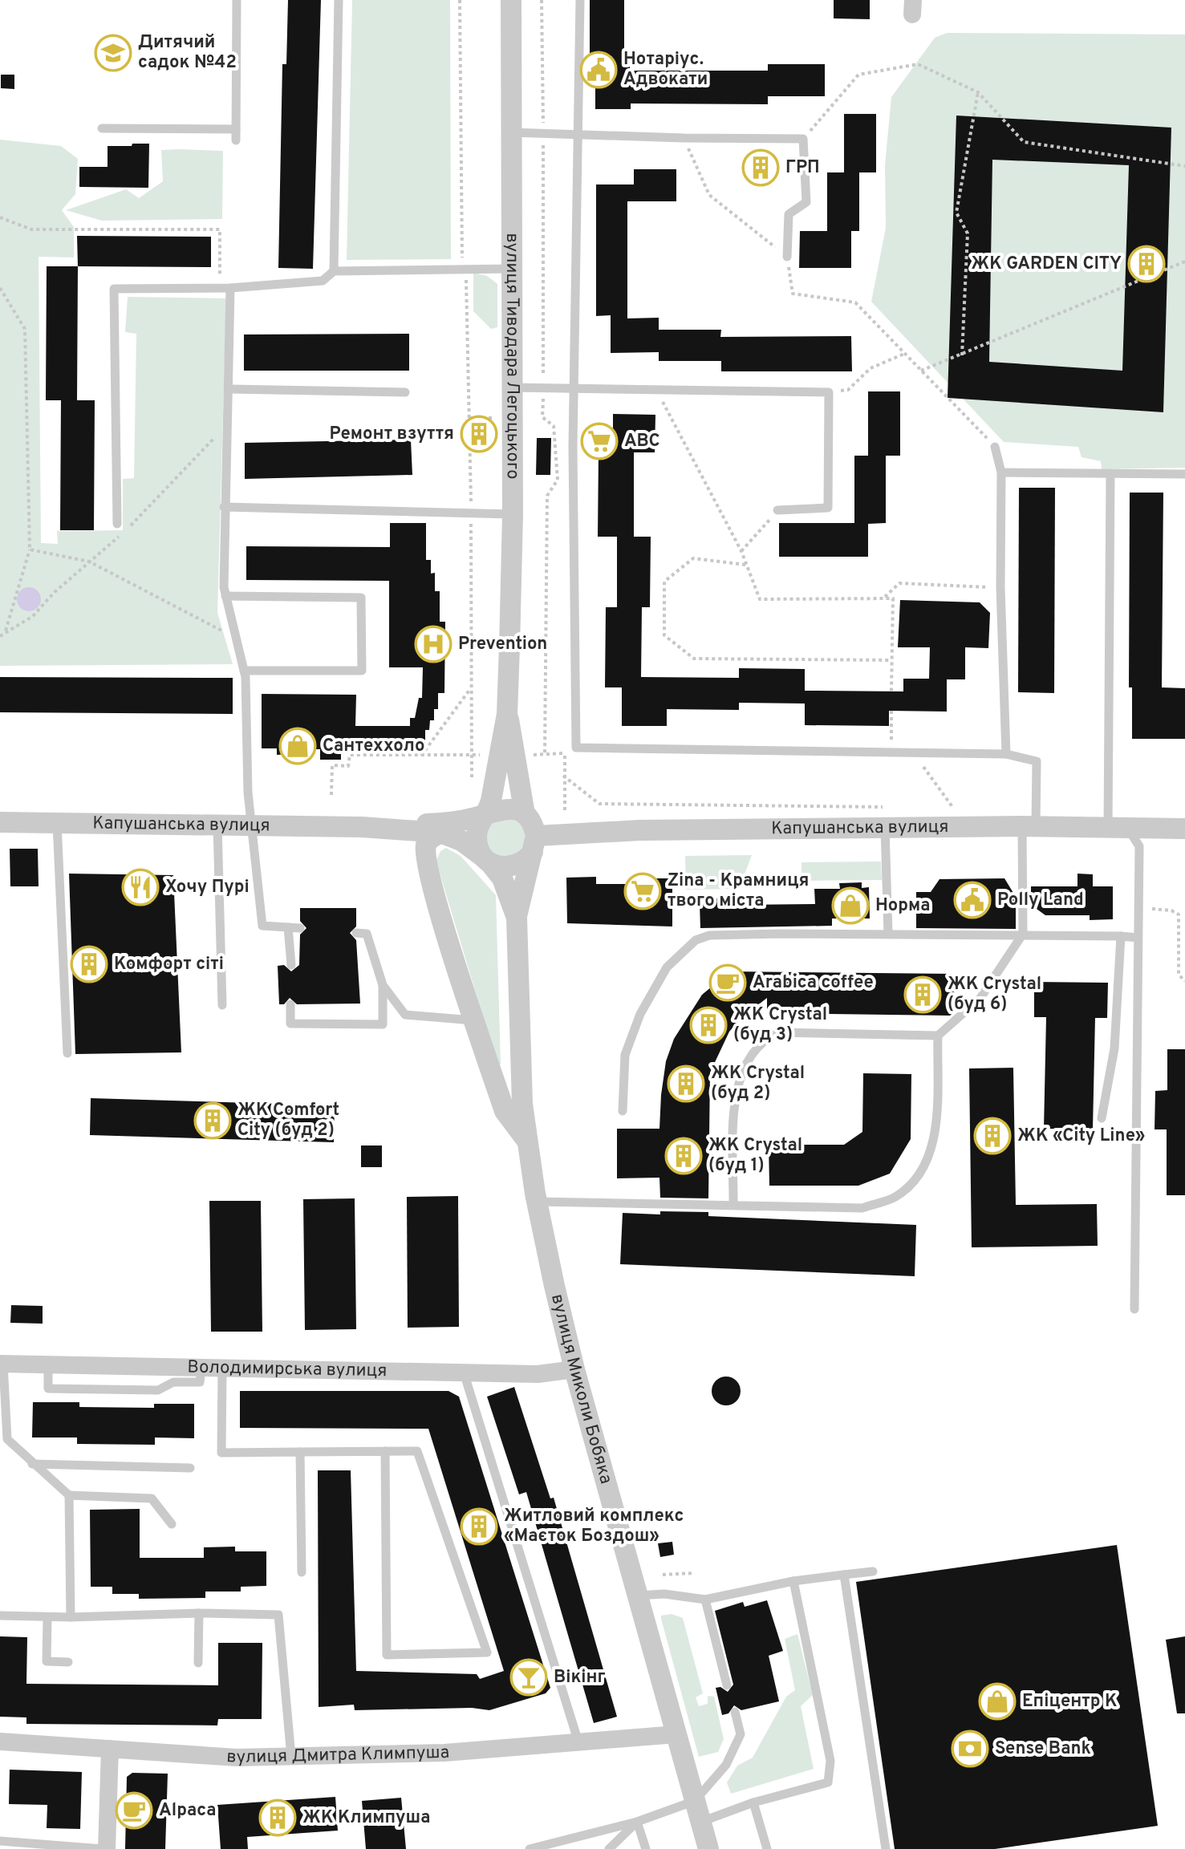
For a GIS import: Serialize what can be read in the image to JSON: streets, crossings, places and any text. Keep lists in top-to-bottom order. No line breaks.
{"streets":{"street":["вулиця Тиводара Легоцького","Капушанська вулиця","Володимирська вулиця","вулиця Миколи Бобяка","вулиця Дмитра Климпуша"]},"crossings":[["вулиця Тиводара Легоцького","Капушанська вулиця"],["вулиця Тиводара Легоцького","вулиця Миколи Бобяка"],["Капушанська вулиця","вулиця Миколи Бобяка"],["Володимирська вулиця","вулиця Миколи Бобяка"],["вулиця Миколи Бобяка","вулиця Дмитра Климпуша"]],"places":{"school or university":["Дитячий садок №42"],"public building":["Нотаріус. Адвокати","Polly Land"],"building":["ГРП","ЖК GARDEN CITY","Ремонт взуття","Комфорт сіті","ЖК Crystal (буд 6)","ЖК Crystal (буд 3)","ЖК Crystal (буд 2)","ЖК Comfort City (буд 2)","ЖК «City Line»","ЖК Crystal (буд 1)","Житловий комплекс «Маєток Боздош»","ЖК Климпуша"],"supermarket":["ABC","Zina - Крамниця твого міста"],"hospital":["Prevention"],"shop":["Сантеххоло","Норма","Епіцентр К"],"restaurant":["Хочу Пурі"],"cafe":["Arabica coffee","Alpaca"],"bar":["Вікінг"],"bank":["Sense Bank"]}}
